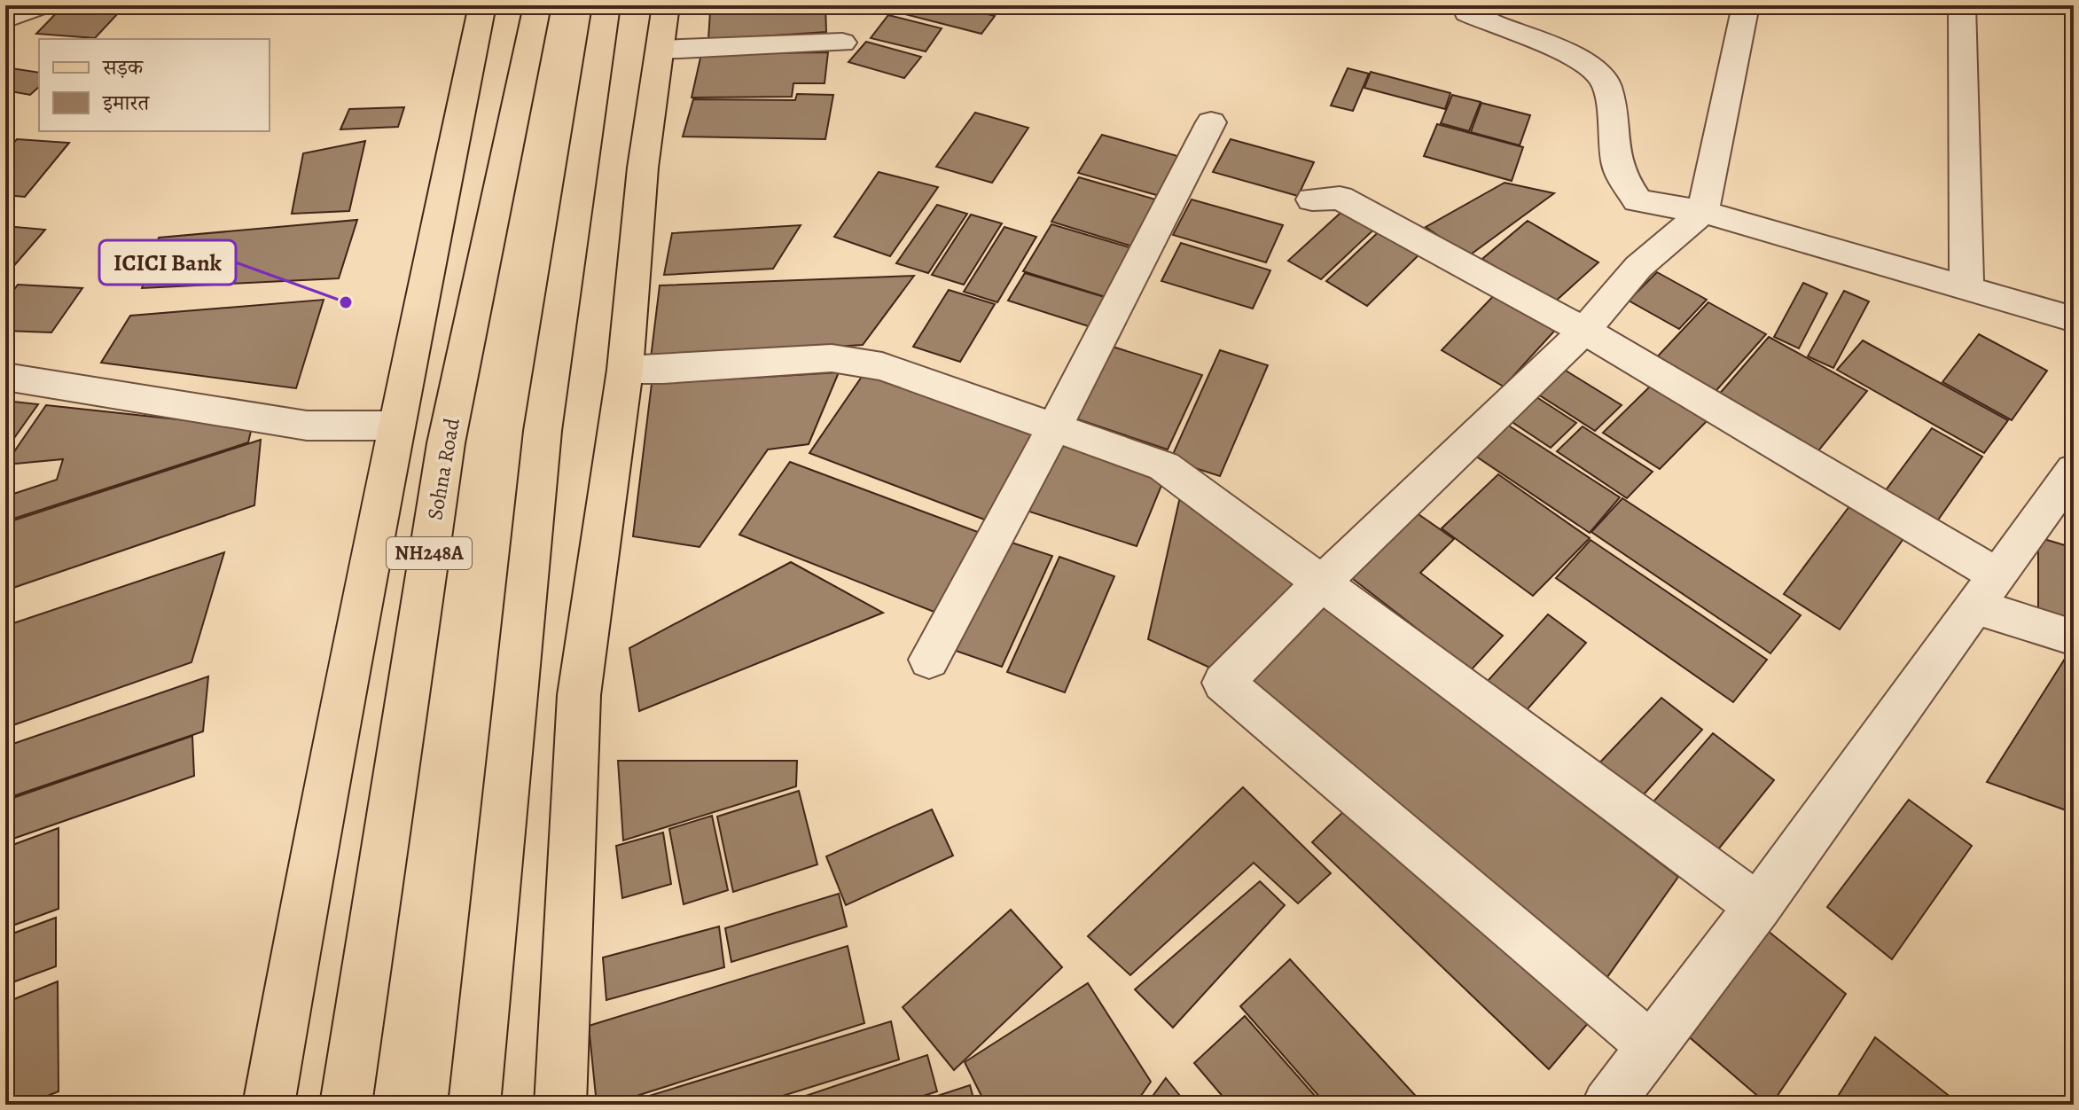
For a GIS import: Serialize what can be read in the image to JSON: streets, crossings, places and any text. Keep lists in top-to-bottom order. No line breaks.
{"streets":{"main road":["Sohna Road","NH248A"]},"places":["ICICI Bank"],"legend":["सड़क","इमारत"]}
